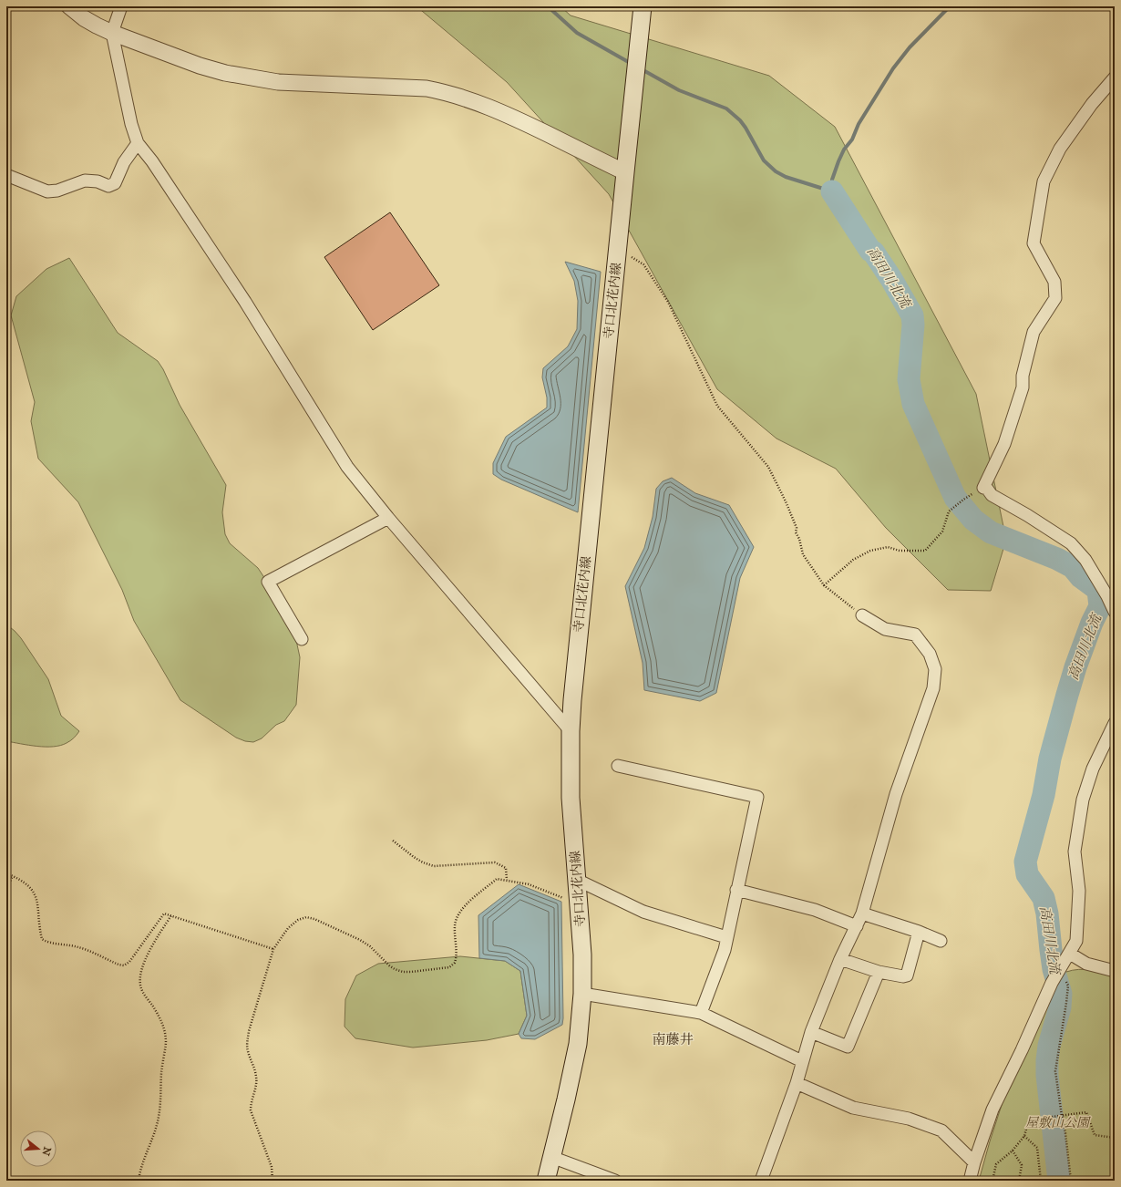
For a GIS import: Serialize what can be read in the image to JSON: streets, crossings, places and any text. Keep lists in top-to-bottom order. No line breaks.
{"streets":{"main road":["寺口北花内線"]},"districts":["南藤井"],"water":["高田川北流"],"parks":["屋敷山公園"],"north":"right"}
